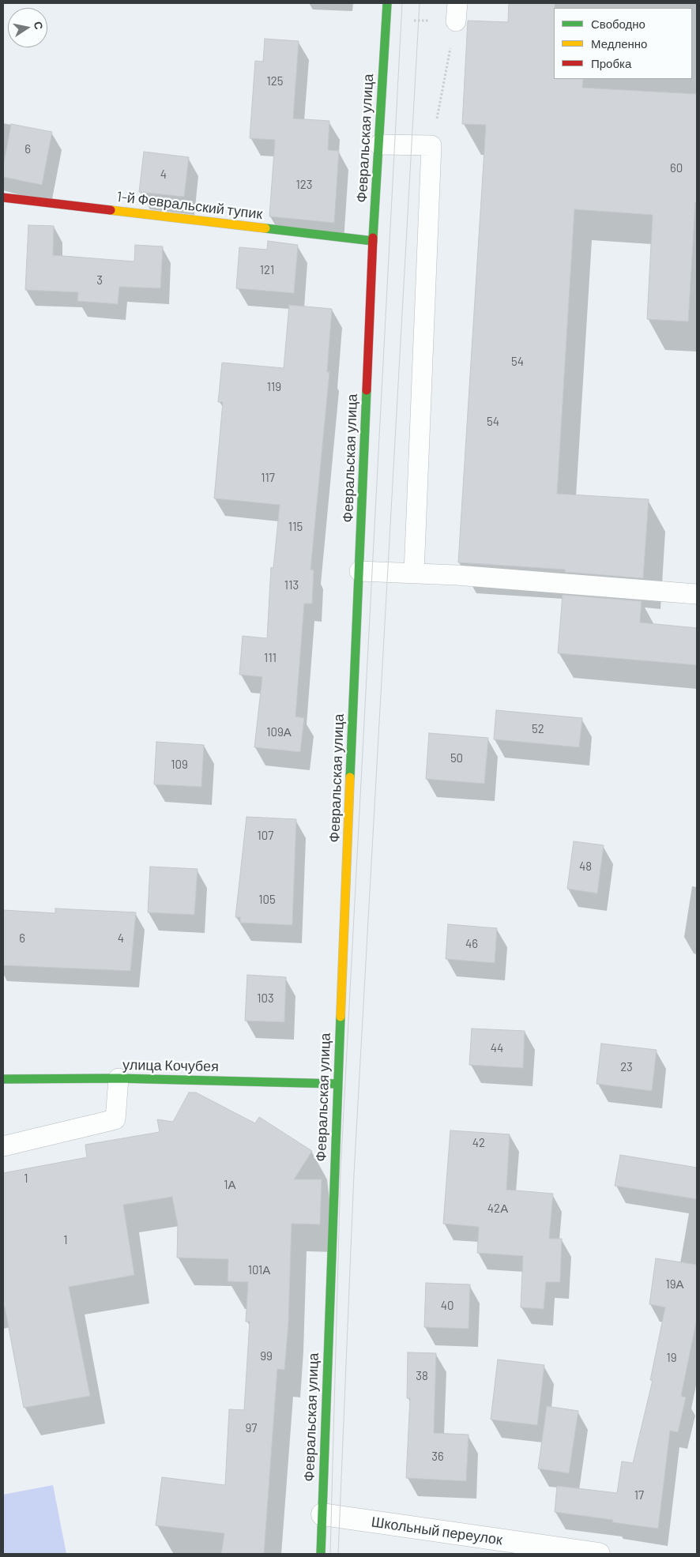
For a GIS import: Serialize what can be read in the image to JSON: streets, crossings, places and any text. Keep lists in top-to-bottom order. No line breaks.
{"streets":{"street":["Февральская улица","1-й Февральский тупик","улица Кочубея","Школьный переулок"]},"crossings":[["Февральская улица","1-й Февральский тупик"],["Февральская улица","улица Кочубея"],["Февральская улица","Школьный переулок"]],"house_numbers":["125","6","60","4","123","121","3","54","119","54","117","115","113","111","52","109А","50","109","107","48","105","6","4","46","103","44","23","42","1","1А","42А","1","101А","19А","40","99","19","38","97","36","17"],"legend":["Свободно","Медленно","Пробка"],"north":"right"}
